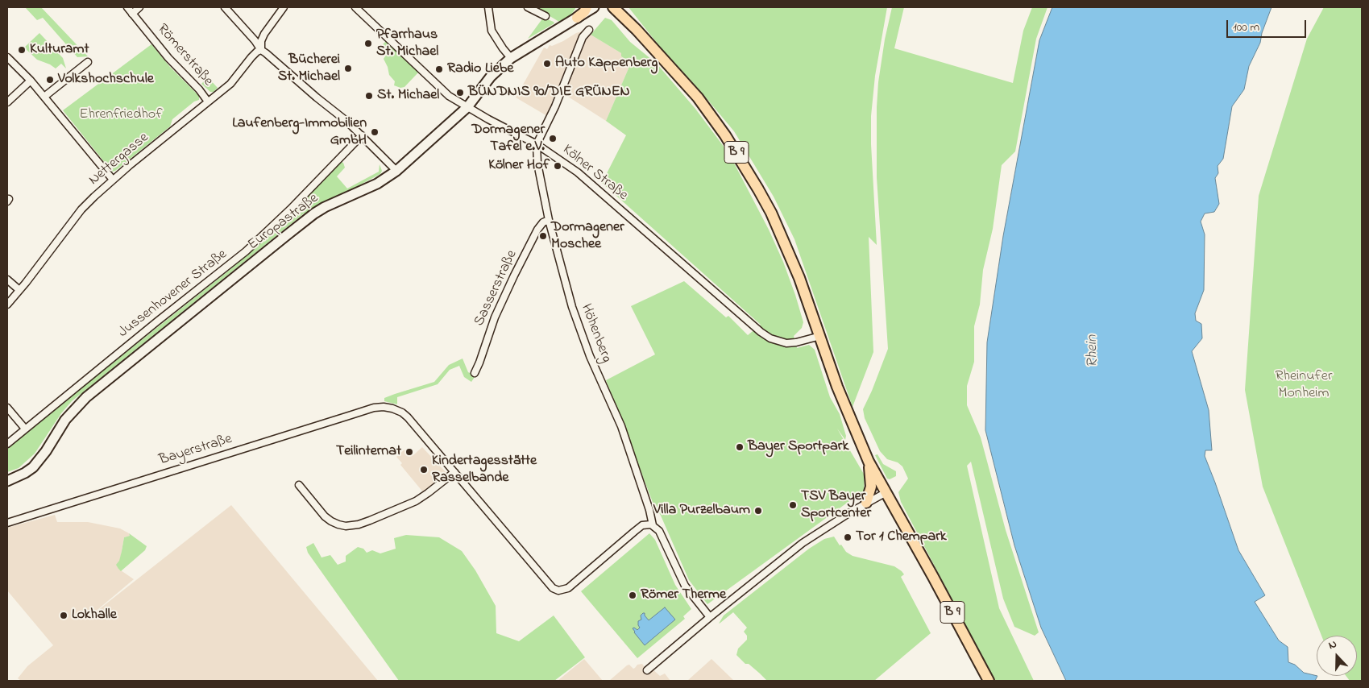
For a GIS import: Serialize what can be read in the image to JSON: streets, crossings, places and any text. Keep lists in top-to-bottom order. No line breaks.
{"streets":{"main road":["B 9","Europastraße"],"street":["Römerstraße","Nettergasse","Kölner Straße","Sasserstraße","Jussenhovener Straße","Höhenberg","Bayerstraße"]},"crossings":[["Römerstraße","Nettergasse"],["B 9","Kölner Straße"],["Kölner Straße","Europastraße"],["Kölner Straße","Höhenberg"],["Sasserstraße","Höhenberg"]],"water":["Rhein"],"parks":["Ehrenfriedhof","Rheinufer Monheim"],"places":["Pfarrhaus St. Michael","Kulturamt","Auto Kappenberg","Bücherei St. Michael","Radio Liebe","Volkshochschule","BÜNDNIS 90/DIE GRÜNEN","St. Michael","Laufenberg-Immobilien GmbH","Dormagener Tafel e.V.","Kölner Hof","Dormagener Moschee","Bayer Sportpark","Teilinternat","Kindertagesstätte Rasselbande","TSV Bayer Sportcenter","Villa Purzelbaum","Tor 1 Chempark","Römer Therme","Lokhalle"],"scale_bar":"100 m","north":"top"}
